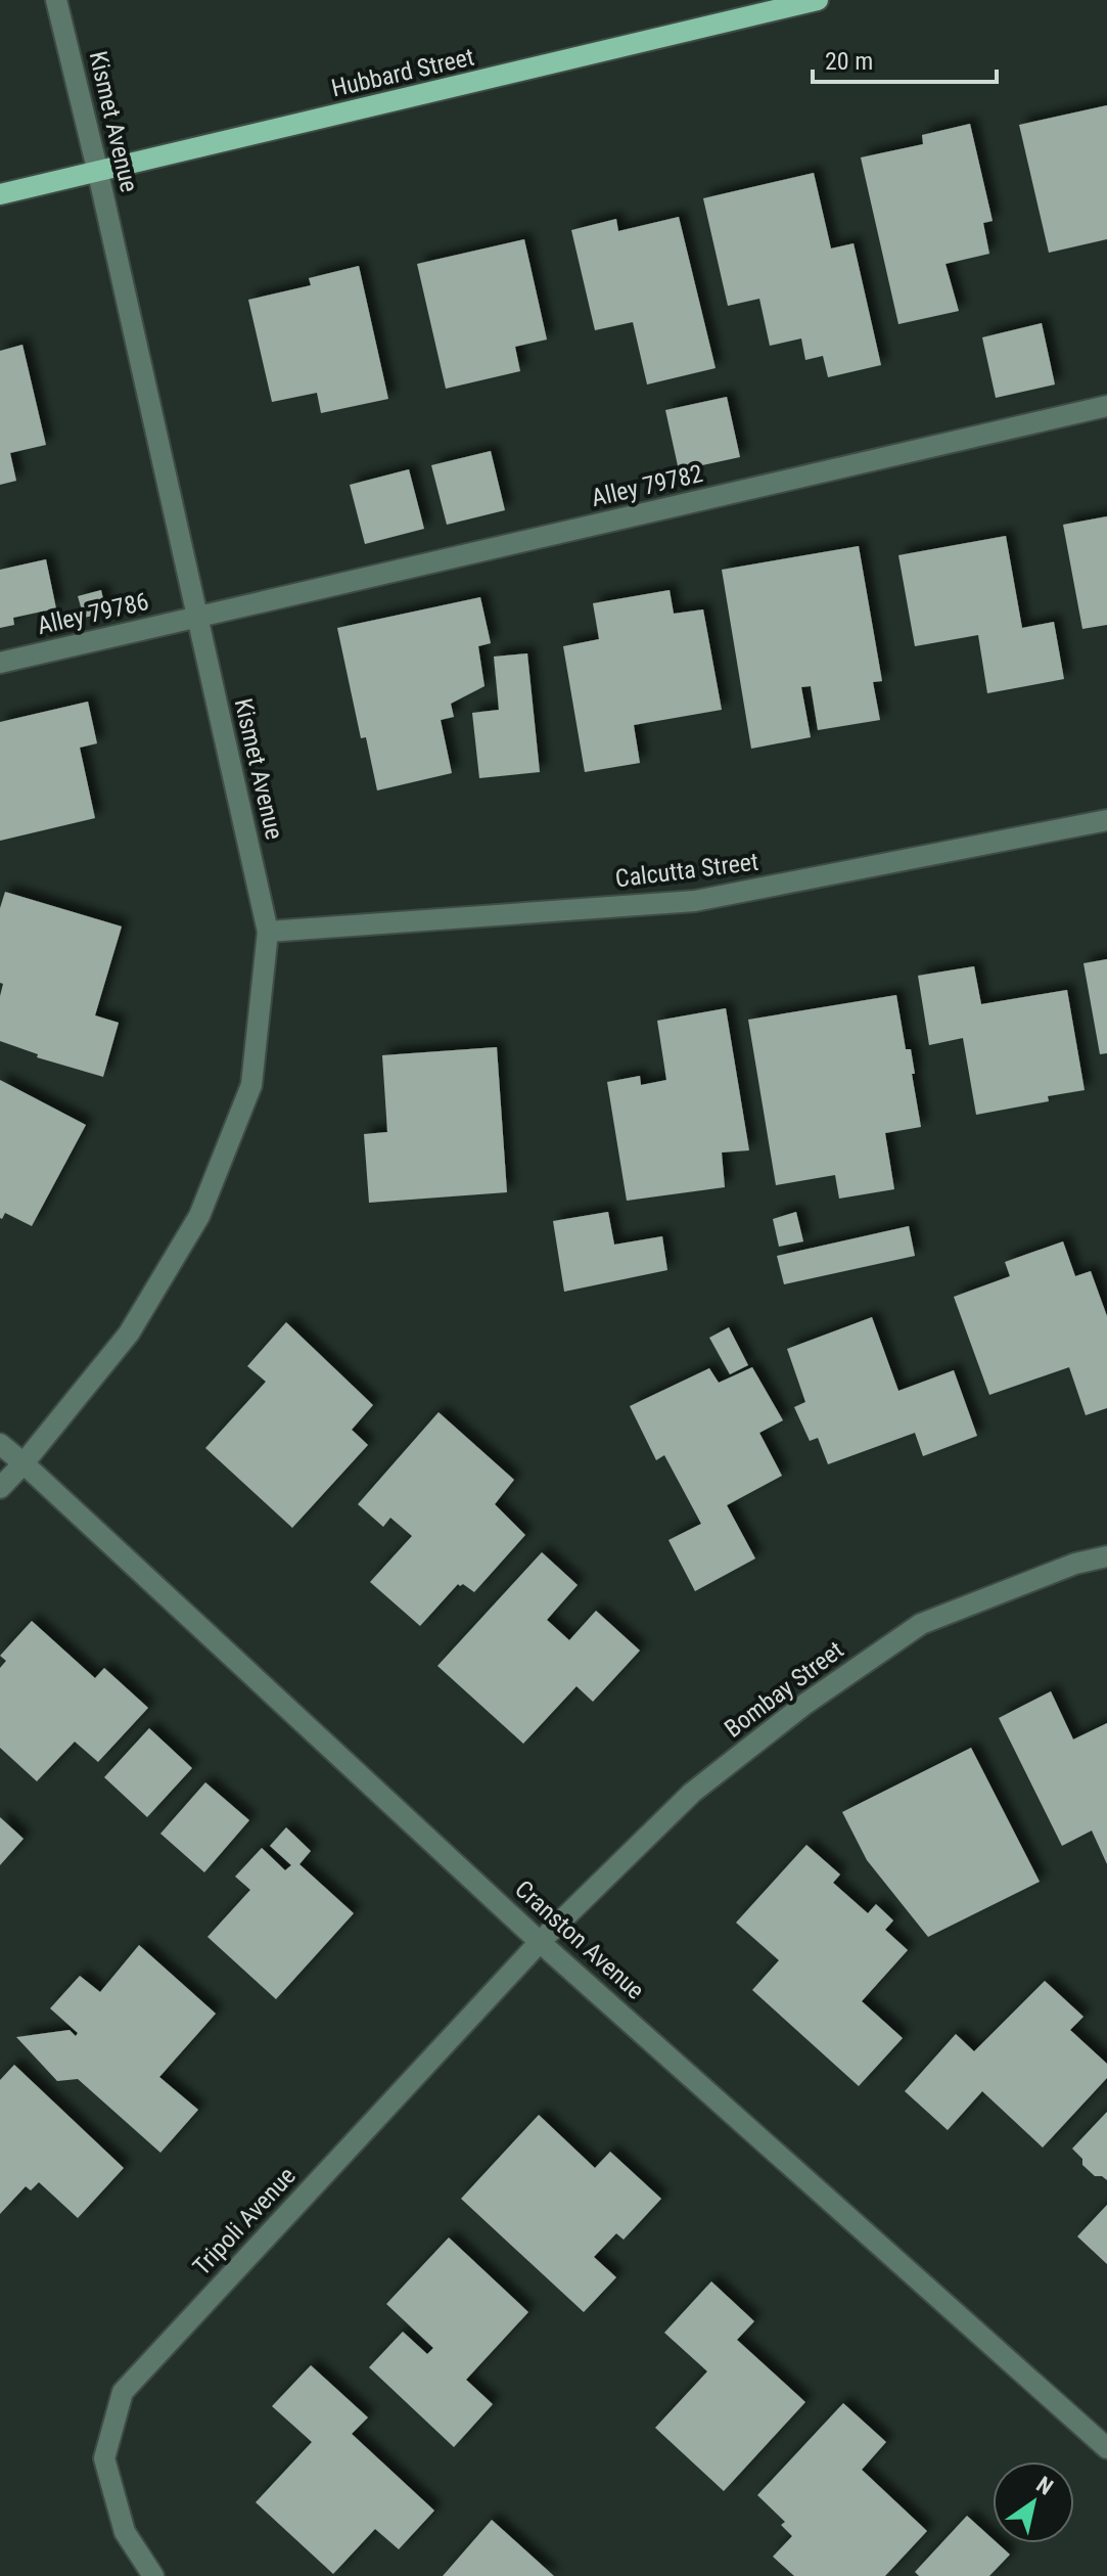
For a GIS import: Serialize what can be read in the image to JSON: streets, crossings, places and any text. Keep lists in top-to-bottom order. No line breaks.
{"streets":{"main road":["Hubbard Street"],"street":["Kismet Avenue","Alley 79782","Alley 79786","Calcutta Street","Bombay Street","Cranston Avenue","Tripoli Avenue"]},"crossings":[["Hubbard Street","Kismet Avenue"],["Kismet Avenue","Alley 79782"],["Kismet Avenue","Alley 79786"],["Kismet Avenue","Calcutta Street"],["Kismet Avenue","Cranston Avenue"],["Alley 79782","Alley 79786"],["Bombay Street","Cranston Avenue"],["Bombay Street","Tripoli Avenue"],["Cranston Avenue","Tripoli Avenue"]],"scale_bar":"20 m","north":"top right"}
